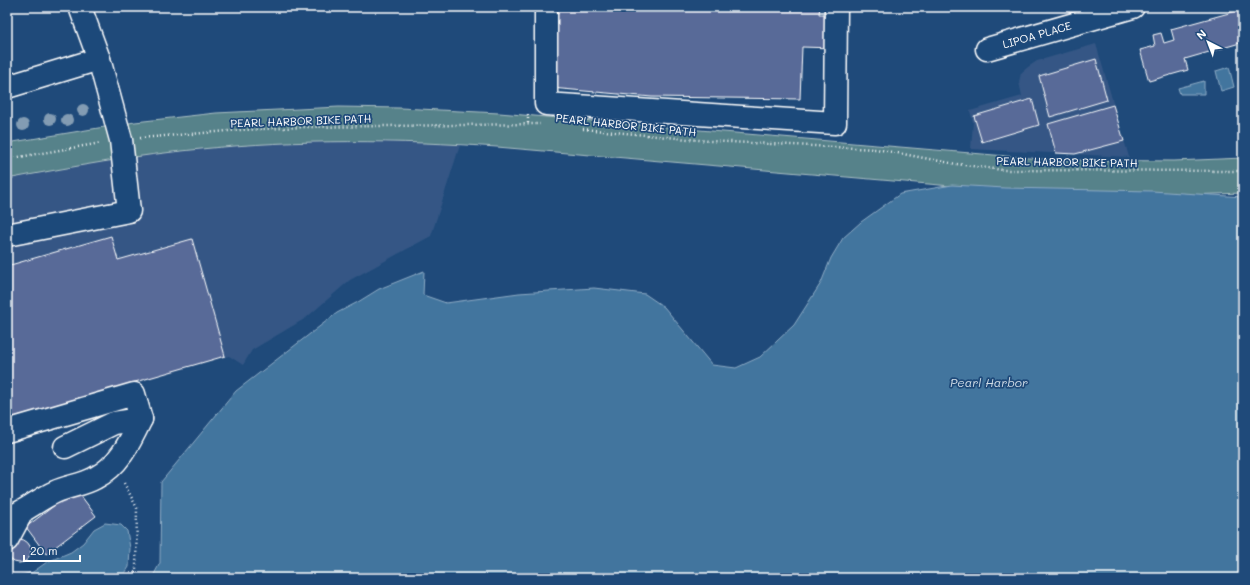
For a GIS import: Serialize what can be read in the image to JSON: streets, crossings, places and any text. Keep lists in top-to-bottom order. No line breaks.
{"streets":{"street":["LIPOA PLACE"],"path":["PEARL HARBOR BIKE PATH"]},"water":["Pearl Harbor"],"scale_bar":"20 m","north":"top left"}
